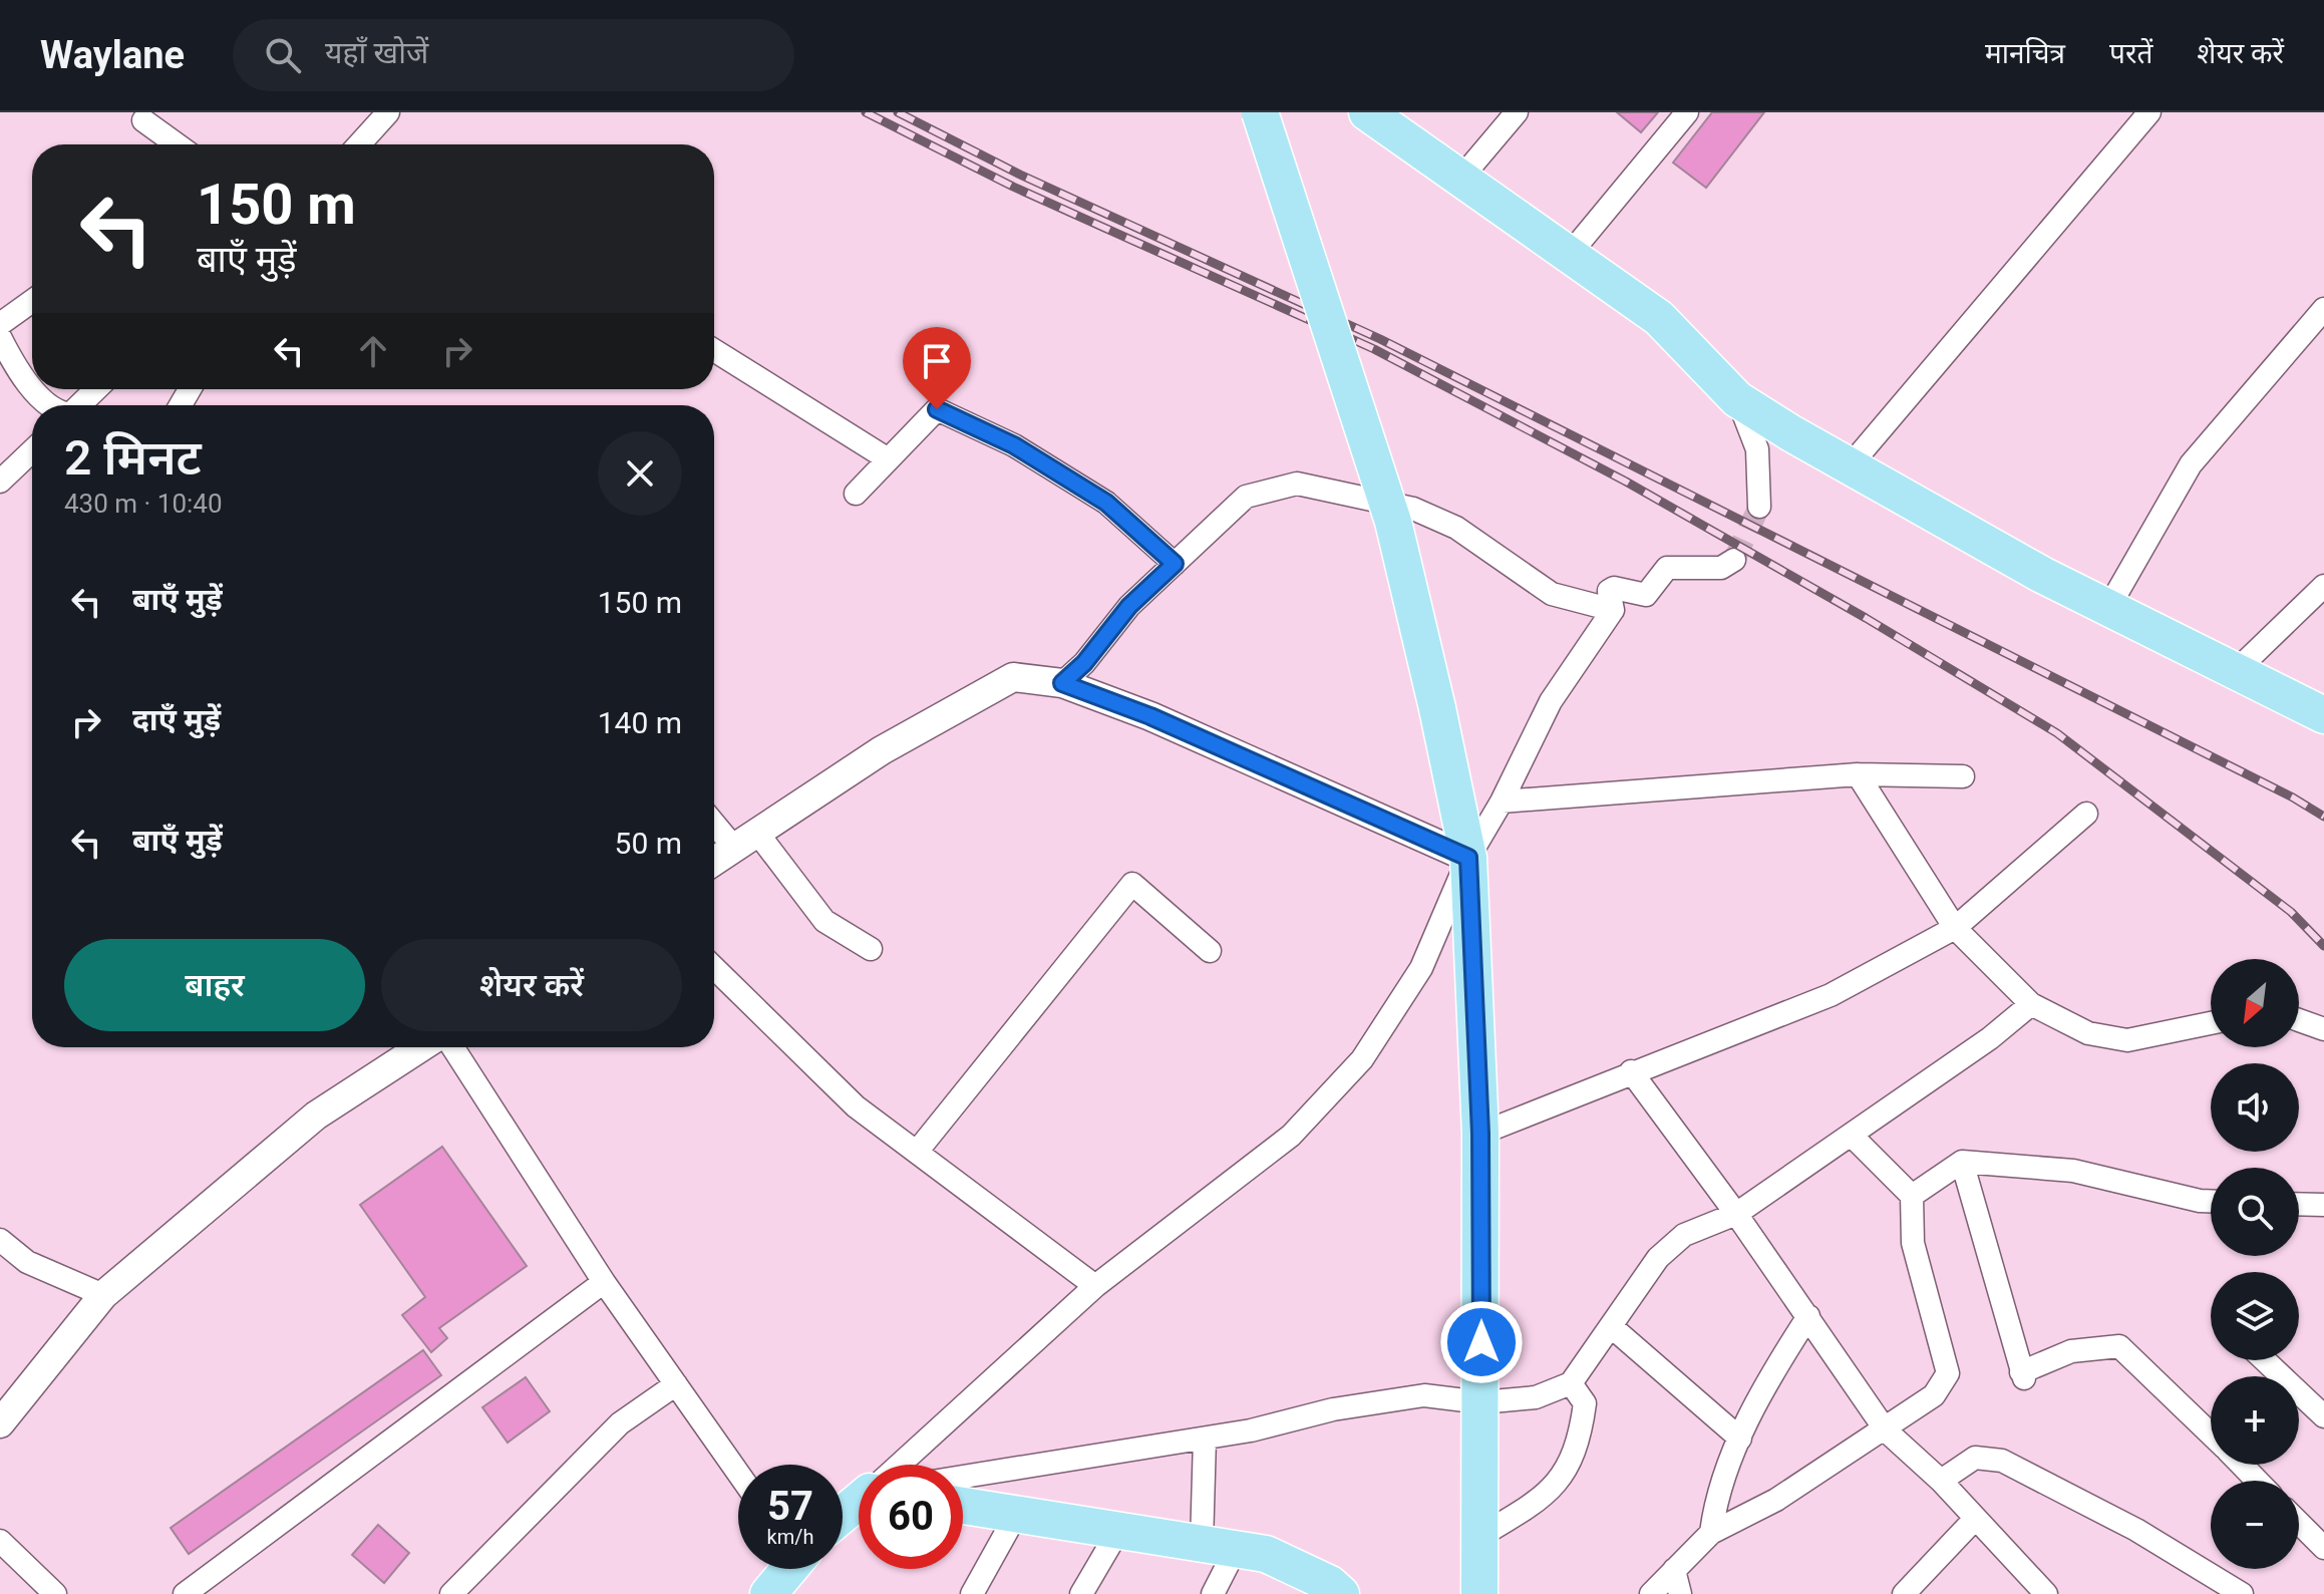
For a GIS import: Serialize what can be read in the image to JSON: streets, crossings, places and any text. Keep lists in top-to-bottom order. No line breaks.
{"north":"bottom left","page":{"header":"Waylane","search":"यहाँ खोजें","nav":["मानचित्र","परतें","शेयर करें"],"turn":["150 m","बाएँ मुड़ें"],"heading":["2 मिनट","430 m · 10:40"],"list":[{"name":"बाएँ मुड़ें","value":"150 m"},{"name":"दाएँ मुड़ें","value":"140 m"},{"name":"बाएँ मुड़ें","value":"50 m"}],"buttons":["बाहर","शेयर करें"],"map_buttons":["+","−"],"speed":"57 km/h","limit":"60"}}
